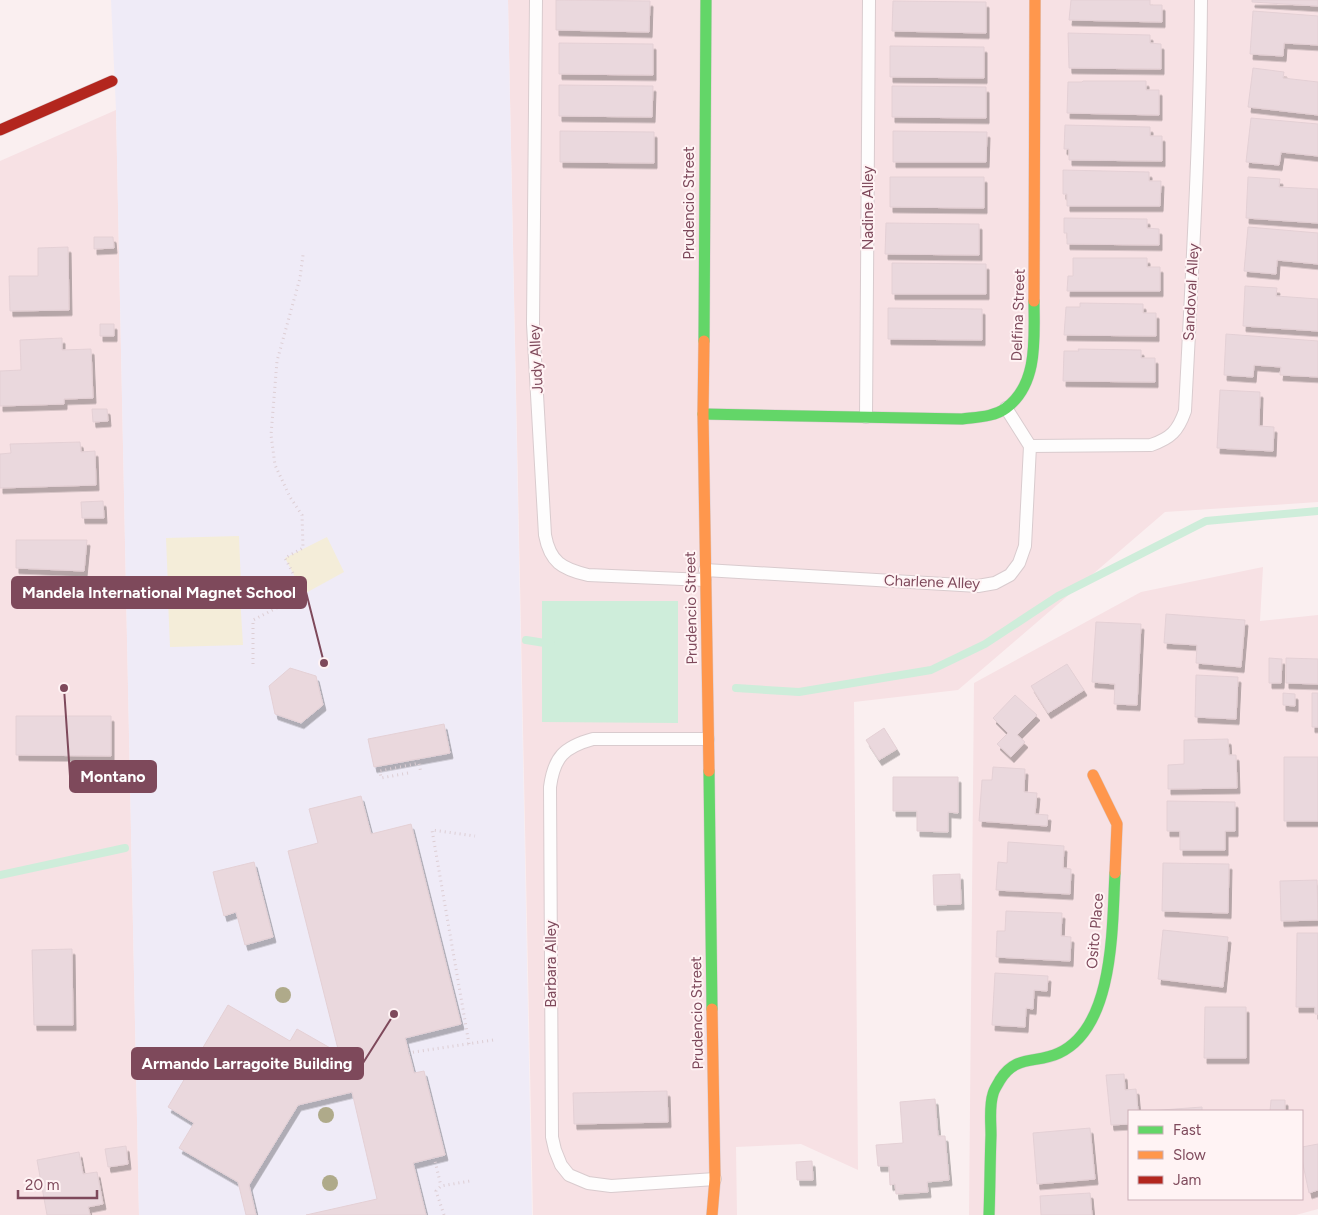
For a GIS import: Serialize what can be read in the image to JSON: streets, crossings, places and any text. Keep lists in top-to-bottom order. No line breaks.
{"streets":{"street":["Prudencio Street","Delfina Street","Osito Place"],"lane":["Nadine Alley","Sandoval Alley","Judy Alley","Charlene Alley","Barbara Alley"]},"crossings":[["Prudencio Street","Delfina Street"],["Prudencio Street","Judy Alley"],["Prudencio Street","Charlene Alley"],["Prudencio Street","Barbara Alley"],["Nadine Alley","Delfina Street"],["Sandoval Alley","Charlene Alley"],["Judy Alley","Charlene Alley"]],"places":["Mandela International Magnet School","Montano","Armando Larragoite Building"],"legend":["Fast","Slow","Jam"],"scale_bar":"20 m"}
